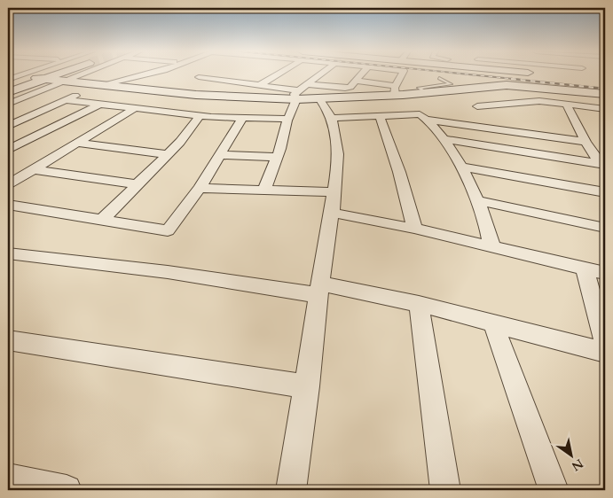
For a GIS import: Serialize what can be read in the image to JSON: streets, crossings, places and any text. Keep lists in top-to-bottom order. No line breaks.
{"north":"bottom right"}
